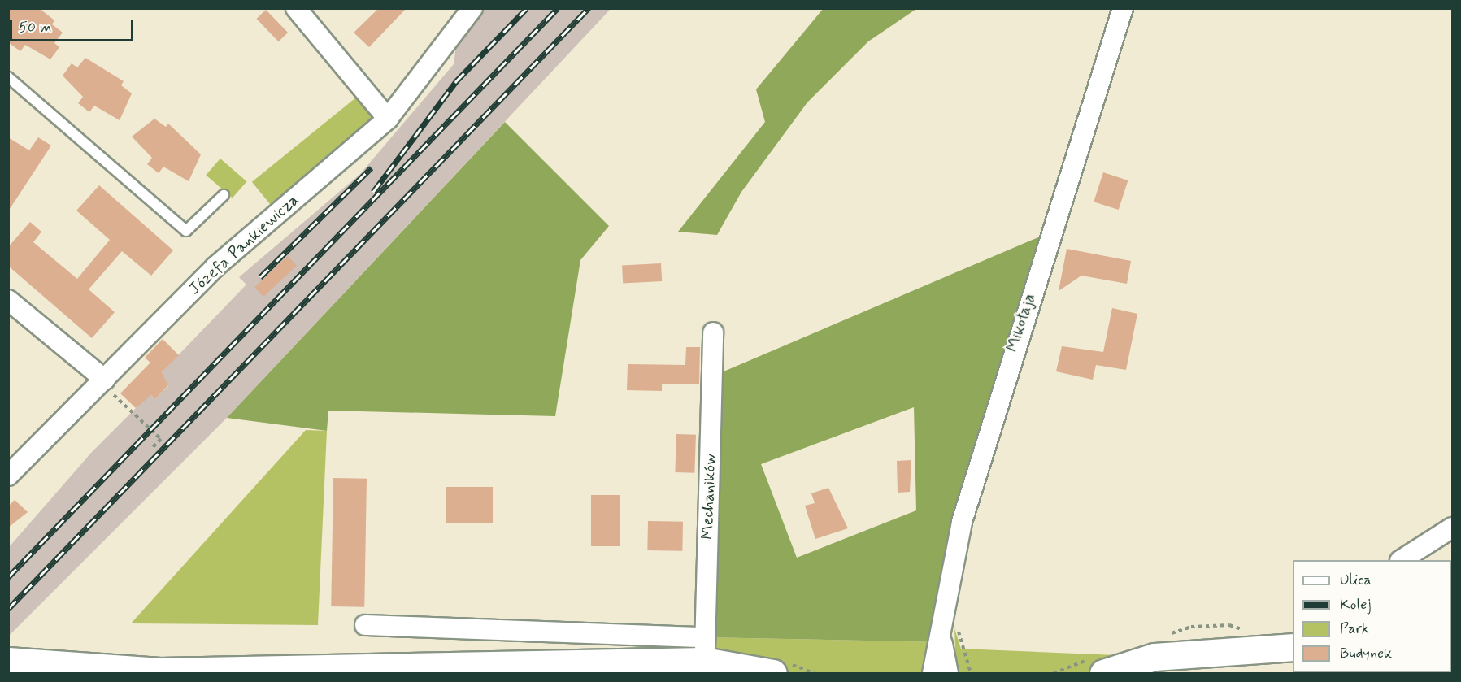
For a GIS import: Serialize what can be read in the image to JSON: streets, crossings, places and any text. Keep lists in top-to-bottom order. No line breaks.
{"streets":{"street":["Józefa Pankiewicza","Mikołaja","Mechaników"]},"legend":["Ulica","Kolej","Park","Budynek"],"scale_bar":"50 m"}
